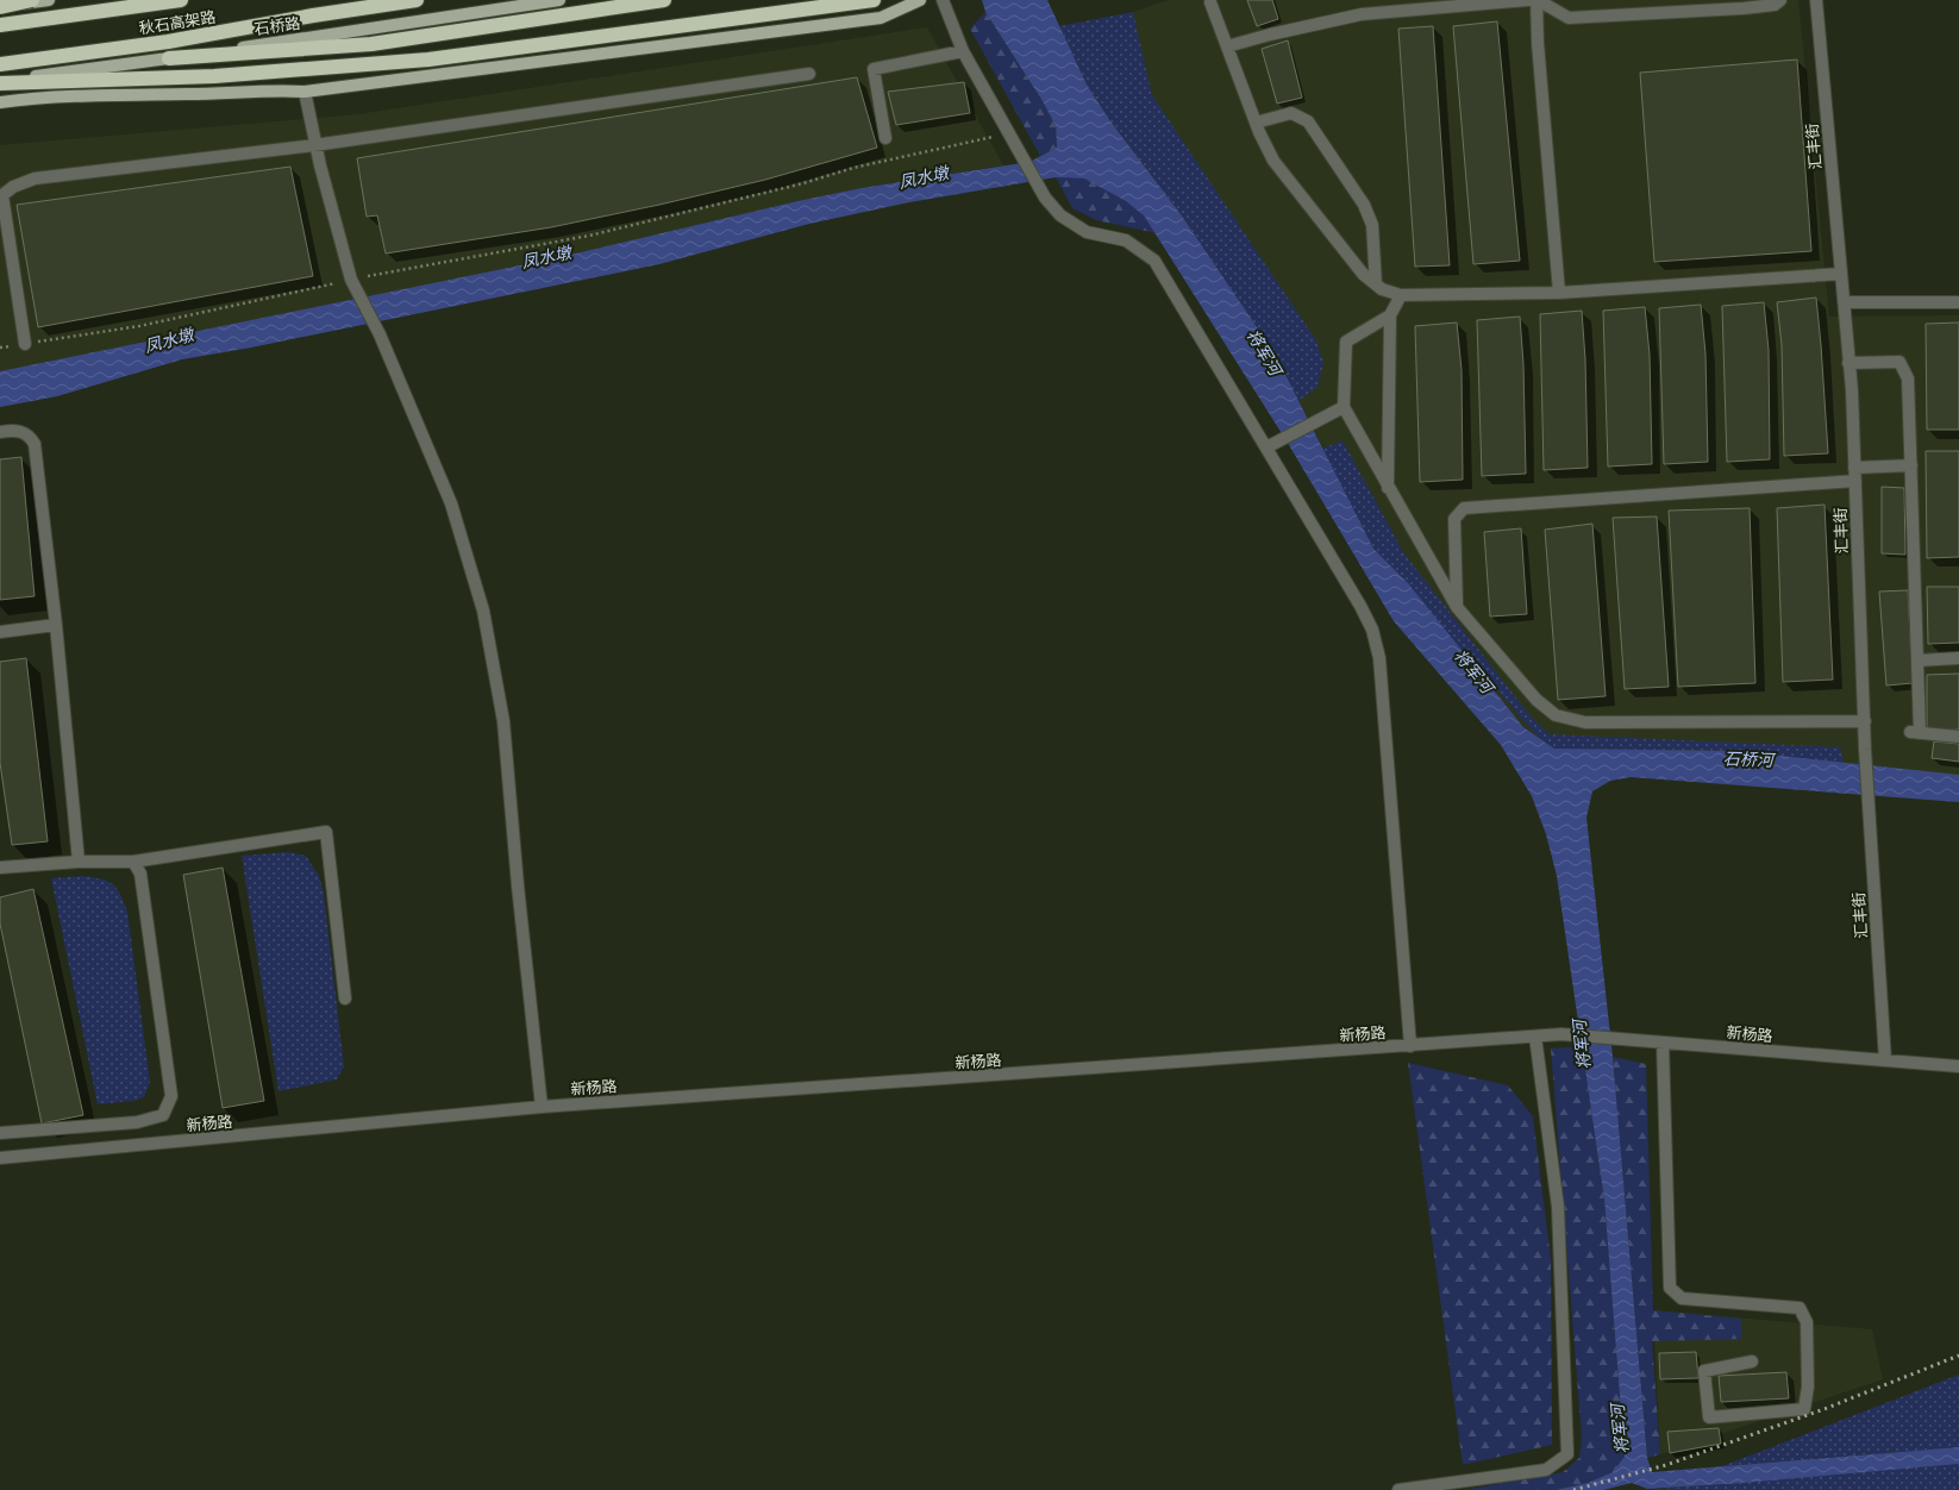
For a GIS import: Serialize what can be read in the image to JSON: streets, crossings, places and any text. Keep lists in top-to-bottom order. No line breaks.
{"streets":{"highway":["秋石高架路"],"main road":["石桥路"],"street":["汇丰街","新杨路"]},"crossings":[["汇丰街","新杨路"]],"water":["凤水墩","将军河","石桥河"]}
